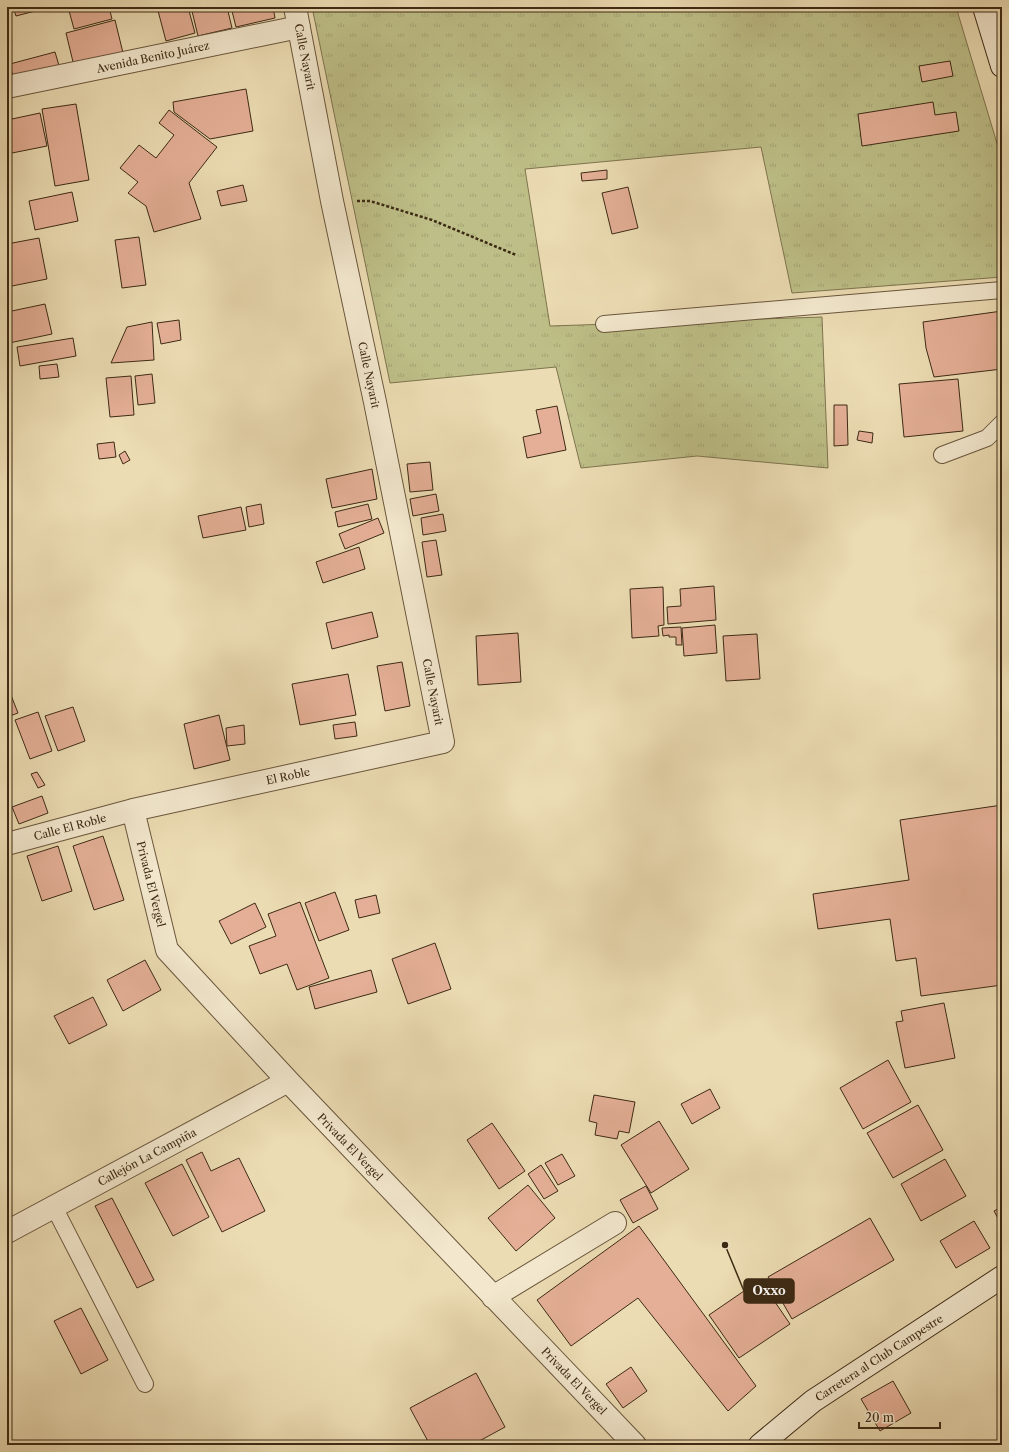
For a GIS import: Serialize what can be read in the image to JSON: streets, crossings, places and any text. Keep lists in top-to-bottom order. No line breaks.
{"streets":{"street":["Avenida Benito Juárez","Calle Nayarit","El Roble","Calle El Roble","Privada El Vergel","Callejón La Campiña","Carretera al Club Campestre"]},"crossings":[["Avenida Benito Juárez","Calle Nayarit"],["Calle Nayarit","El Roble"],["El Roble","Calle El Roble"],["El Roble","Privada El Vergel"],["Calle El Roble","Privada El Vergel"],["Privada El Vergel","Callejón La Campiña"]],"places":["Oxxo"],"scale_bar":"20 m"}
